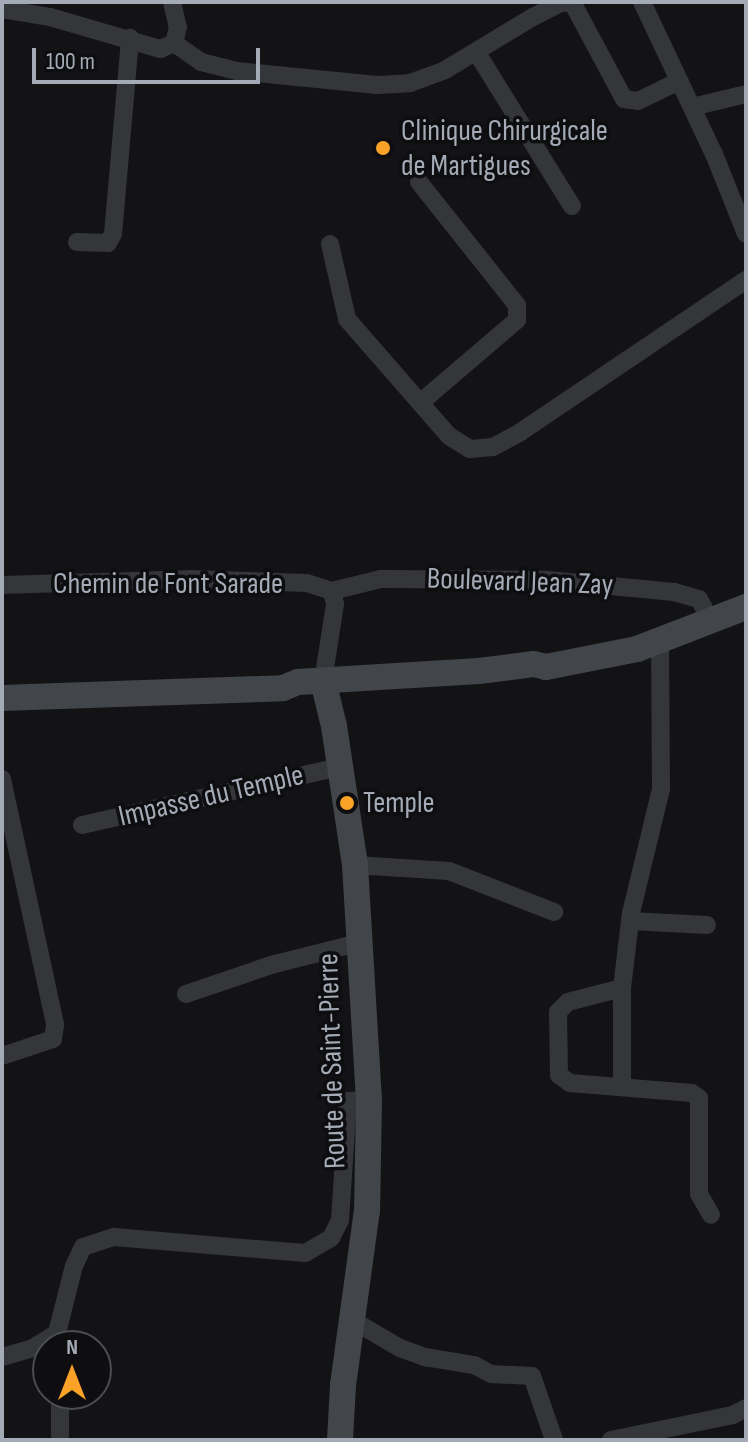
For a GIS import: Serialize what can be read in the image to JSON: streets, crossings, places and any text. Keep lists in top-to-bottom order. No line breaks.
{"streets":{"main road":["Route de Saint-Pierre"],"street":["Boulevard Jean Zay","Chemin de Font Sarade","Impasse du Temple"]},"crossings":[["Boulevard Jean Zay","Chemin de Font Sarade"],["Impasse du Temple","Route de Saint-Pierre"]],"places":["Clinique Chirurgicale de Martigues","Temple"],"scale_bar":"100 m","north":"top"}
